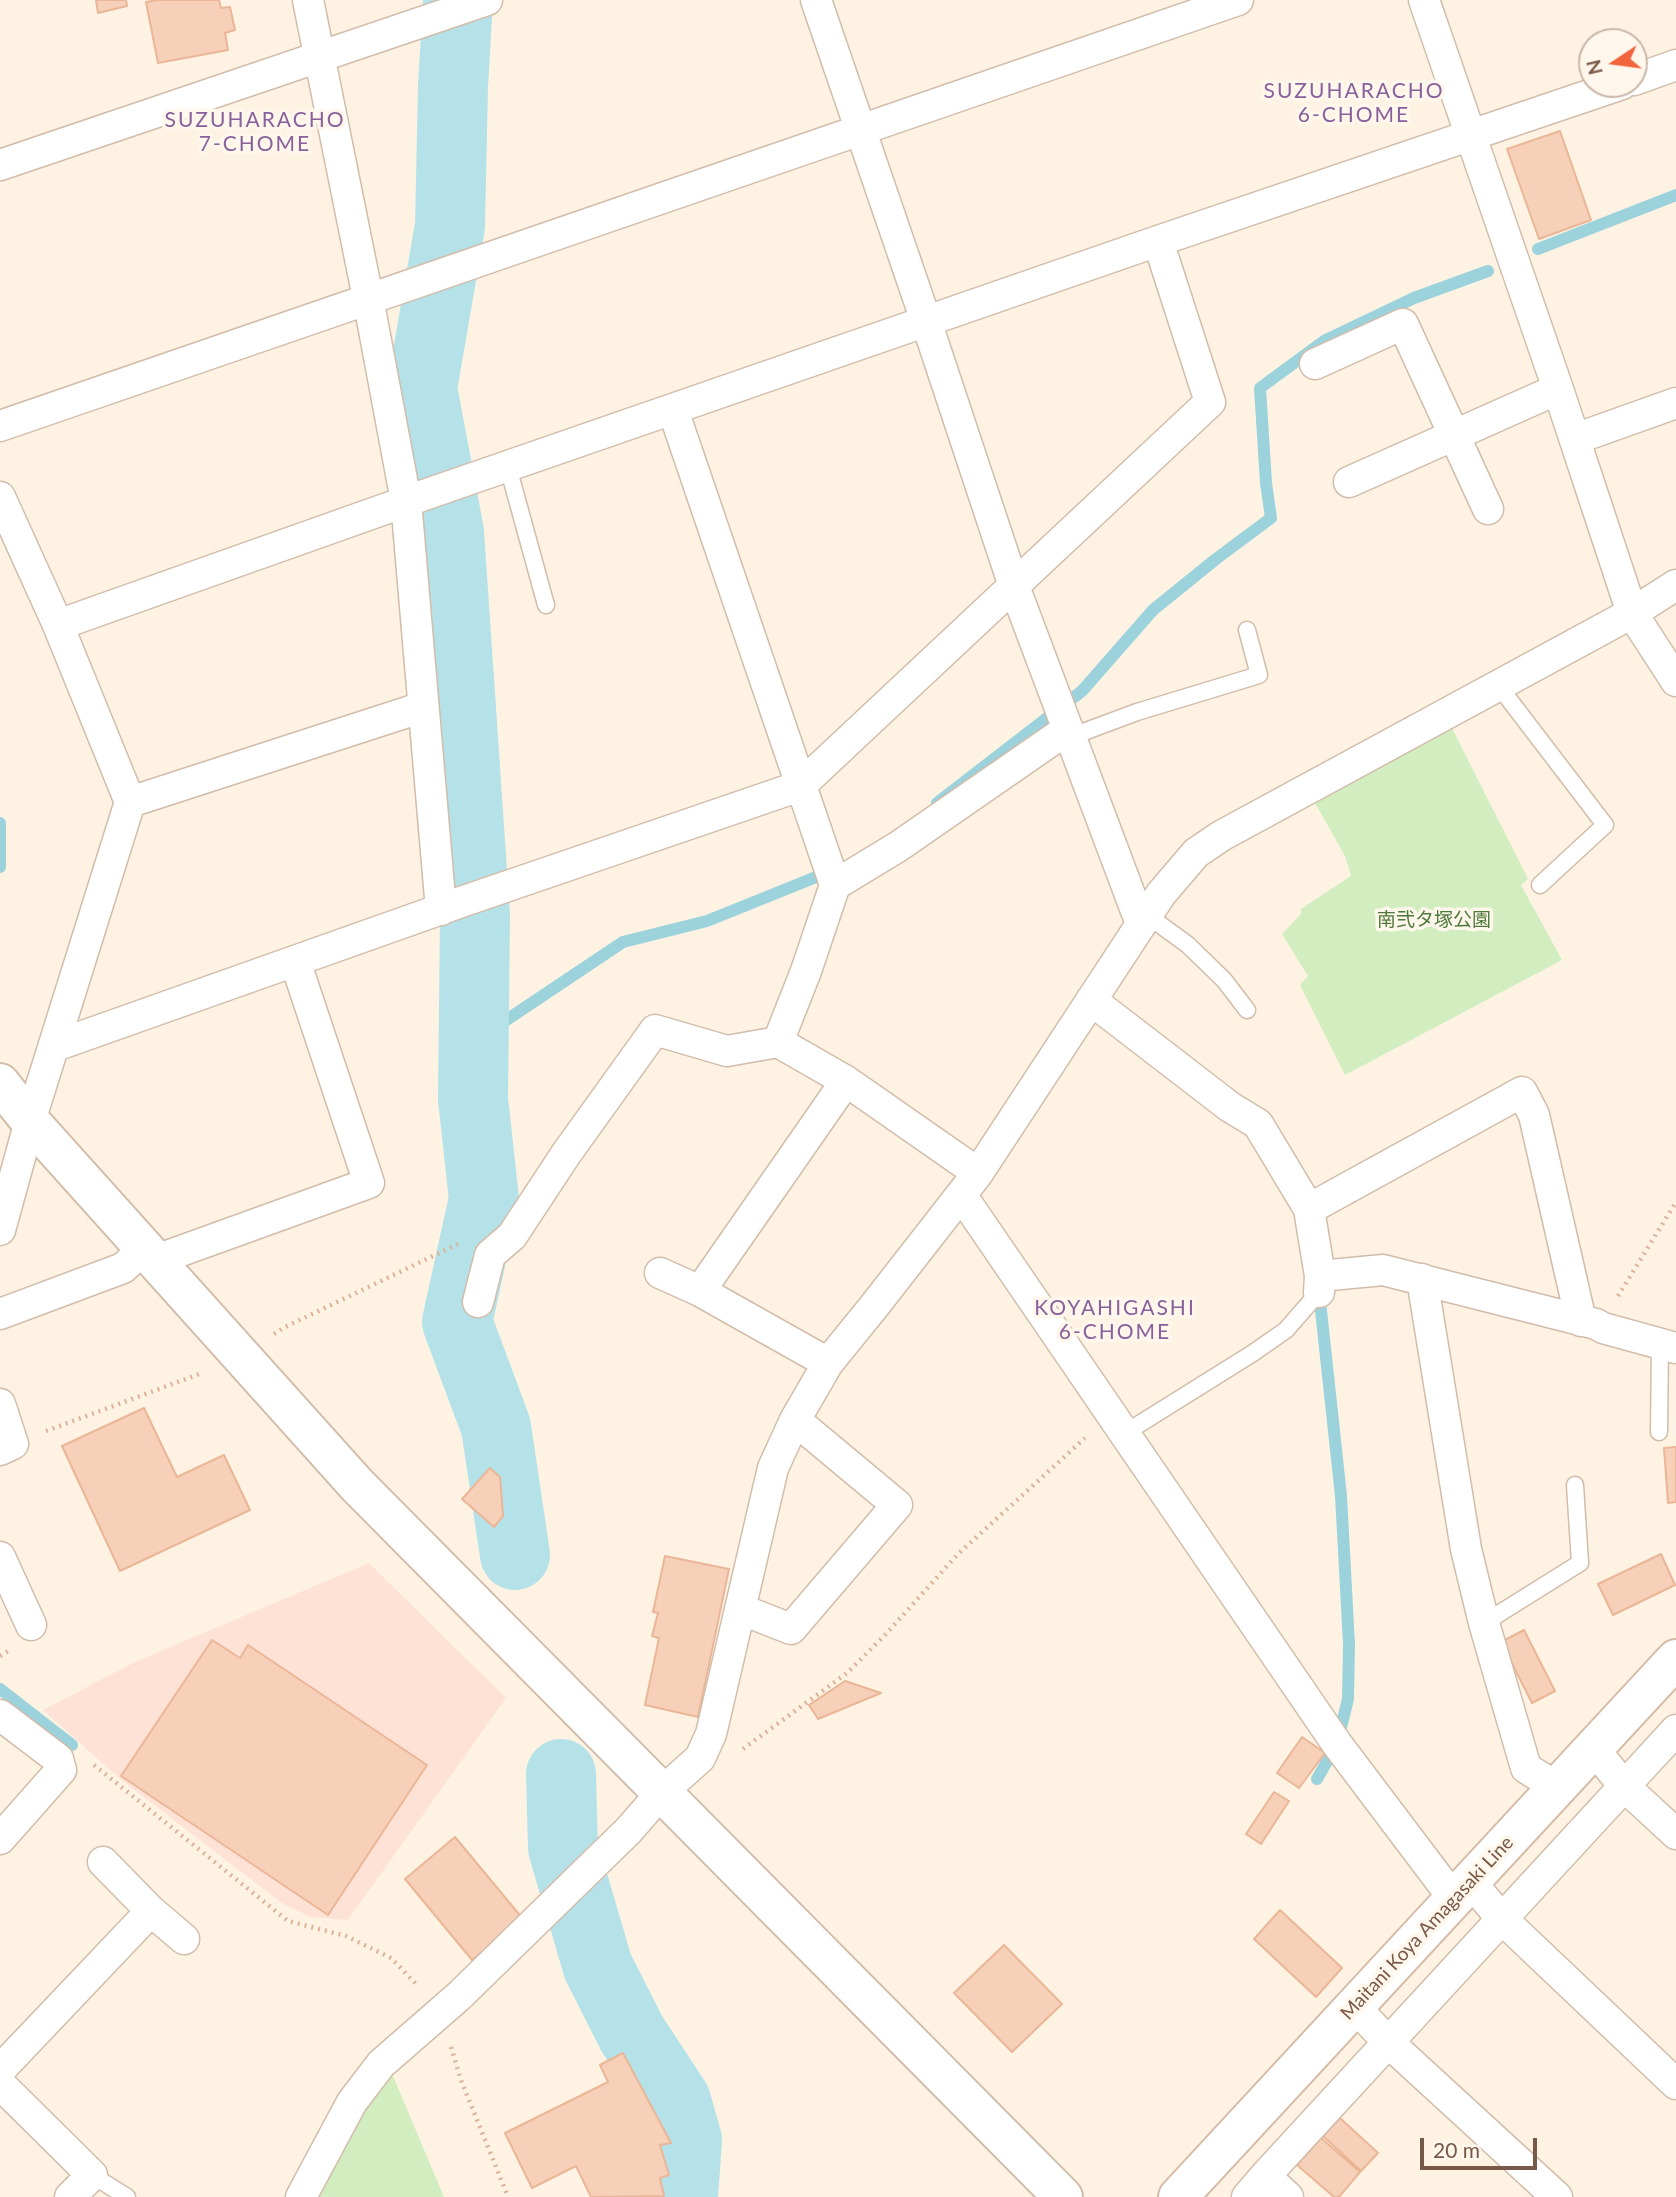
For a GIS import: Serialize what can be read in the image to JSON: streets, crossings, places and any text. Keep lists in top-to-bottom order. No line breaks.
{"streets":{"street":["Maitani Koya Amagasaki Line"]},"districts":["SUZUHARACHO 6-CHOME","SUZUHARACHO 7-CHOME","KOYAHIGASHI 6-CHOME"],"parks":["南弐タ塚公園"],"scale_bar":"20 m","north":"left"}
